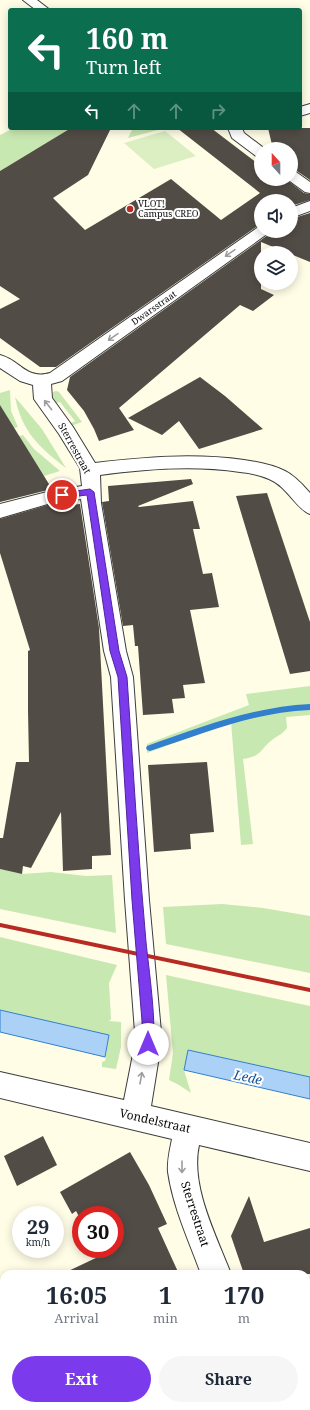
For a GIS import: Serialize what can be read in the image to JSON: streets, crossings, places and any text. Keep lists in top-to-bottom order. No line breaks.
{"streets":{"street":["Dwarsstraat","Sterrestraat","Vondelstraat"]},"crossings":[["Dwarsstraat","Sterrestraat"],["Sterrestraat","Vondelstraat"]],"one_way":["Dwarsstraat"],"water":["Lede"],"places":["VLOT! Campus CREO"],"north":"top","page":{"turn":["160 m","Turn left"],"speed":"29 km/h","limit":"30","eta":["16:05","Arrival","1","min","170","m"],"buttons":["Exit","Share"]}}
